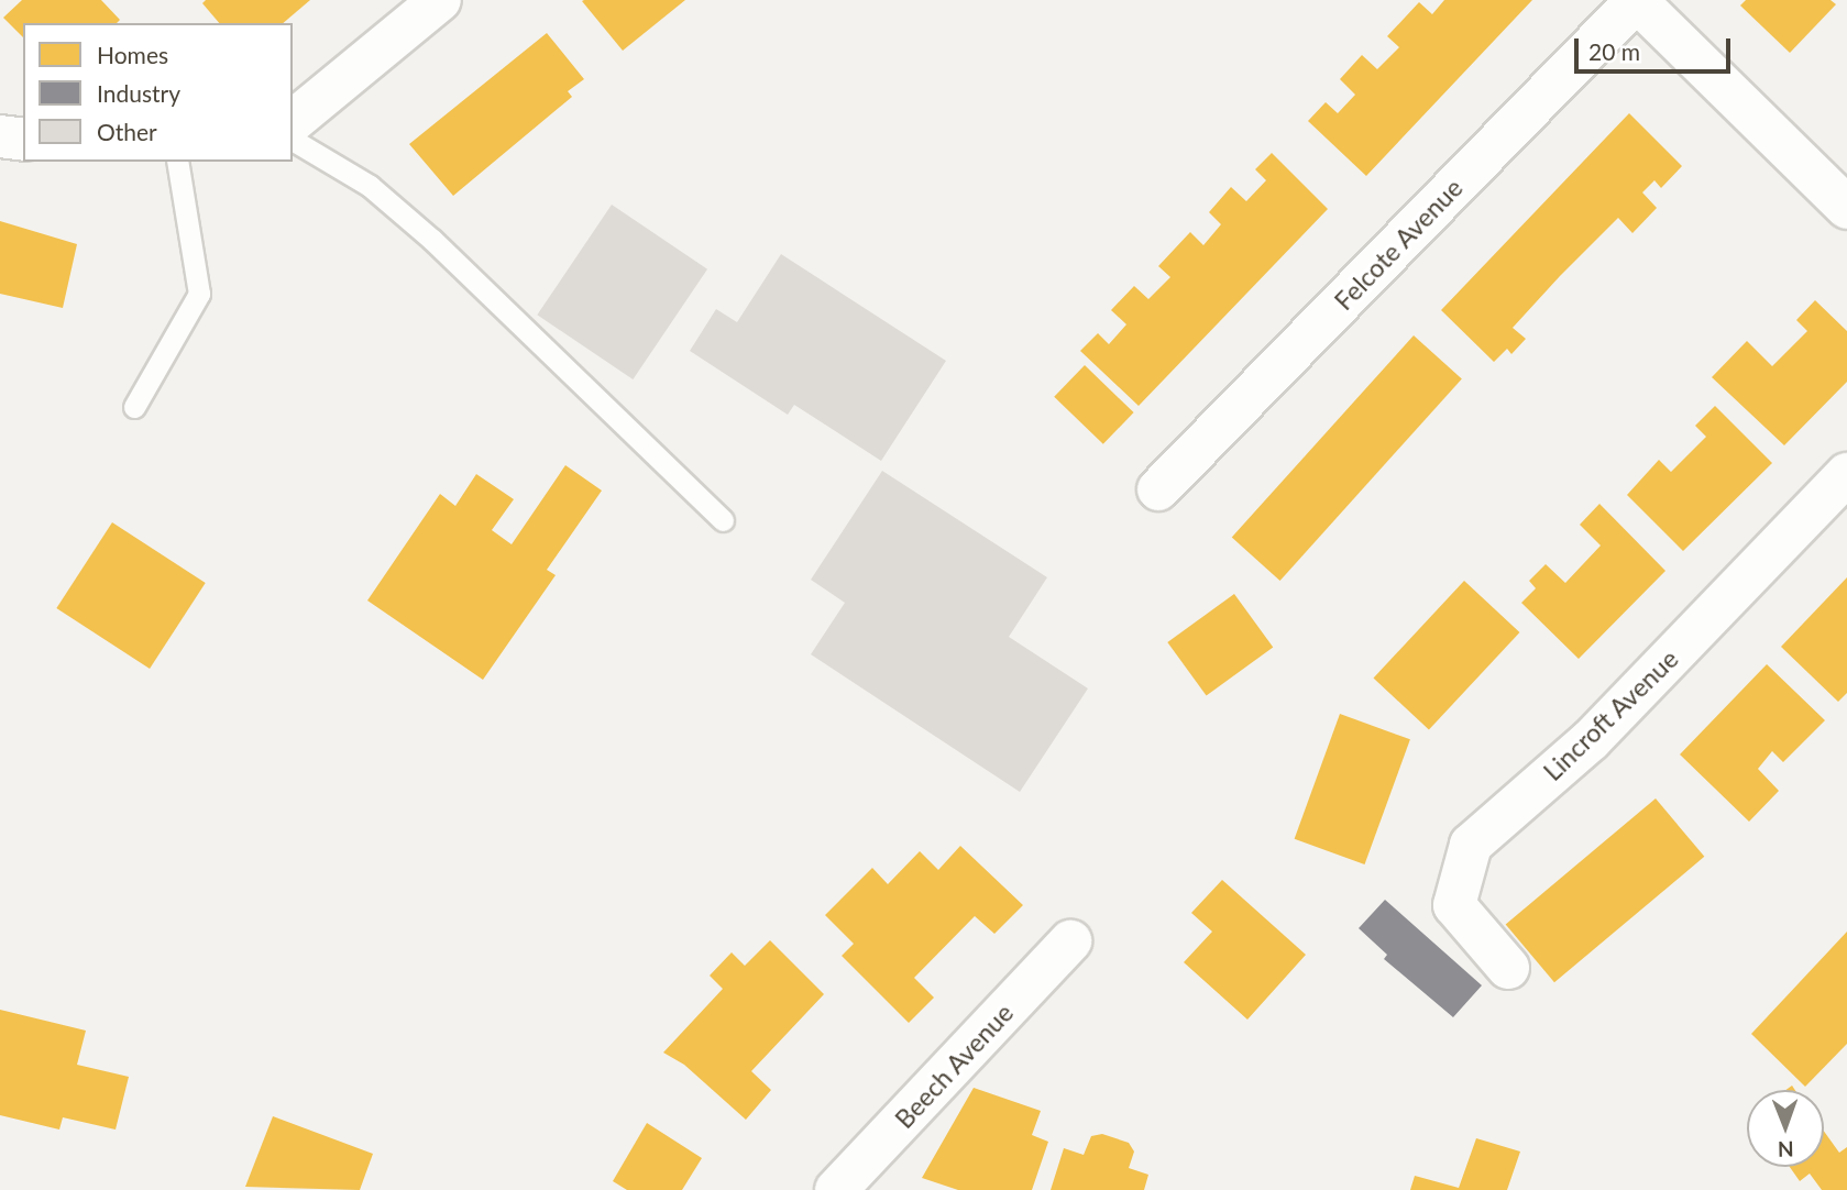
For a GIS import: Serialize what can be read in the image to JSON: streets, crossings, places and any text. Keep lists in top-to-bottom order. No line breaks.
{"streets":{"street":["Felcote Avenue","Lincroft Avenue","Beech Avenue"]},"legend":["Homes","Industry","Other"],"scale_bar":"20 m","north":"bottom"}
